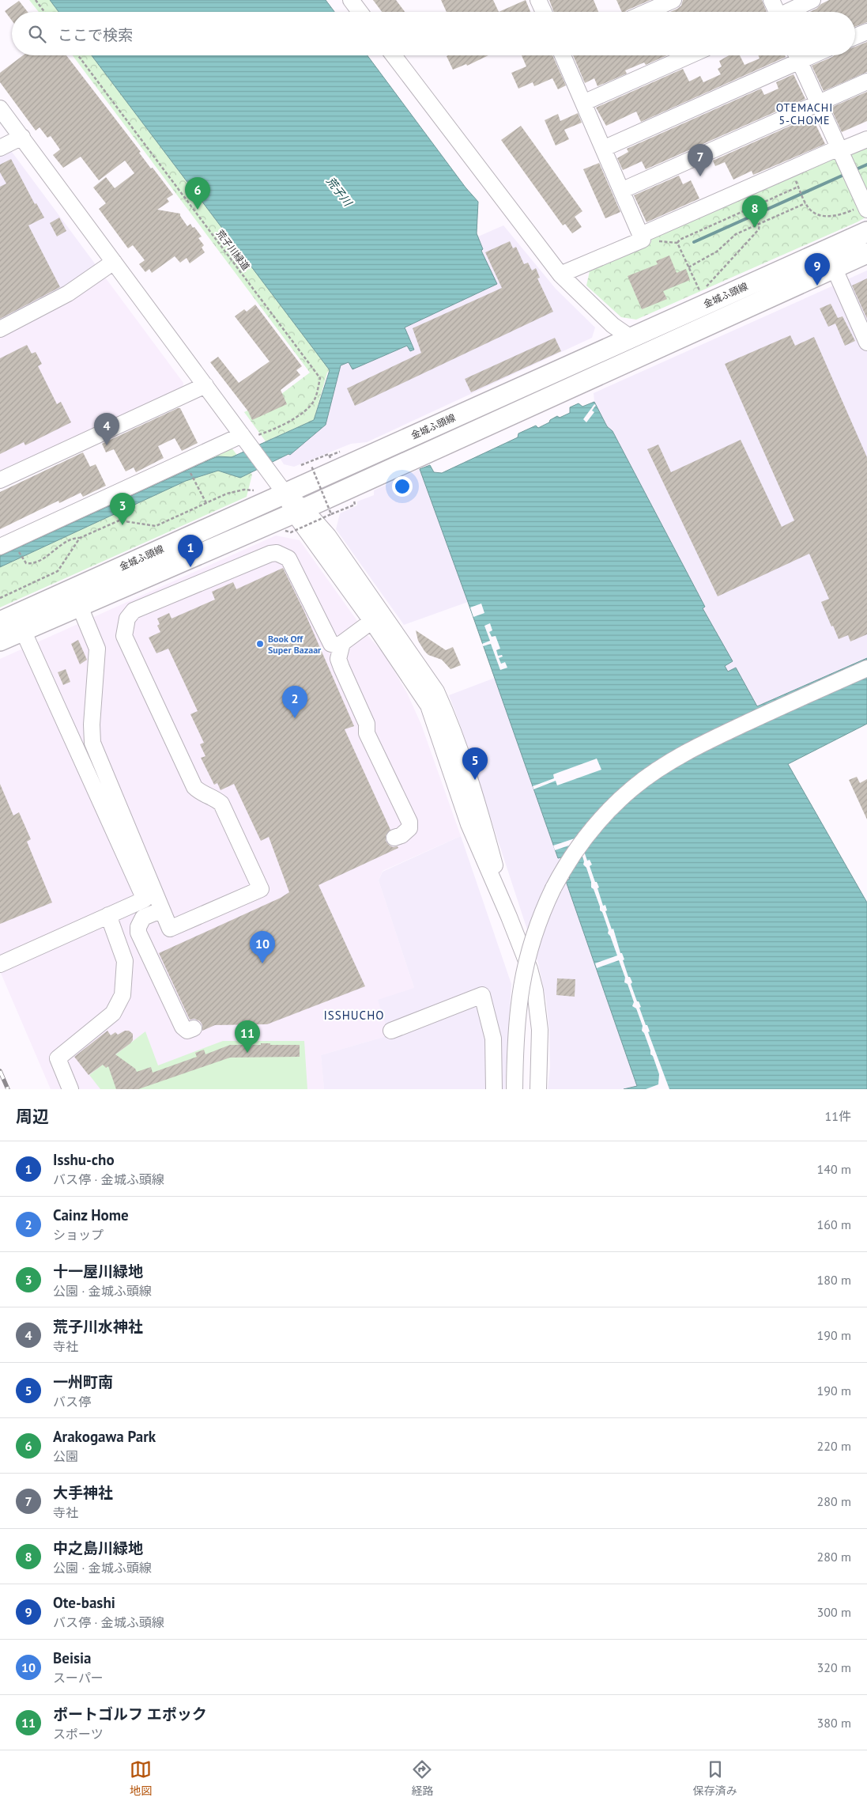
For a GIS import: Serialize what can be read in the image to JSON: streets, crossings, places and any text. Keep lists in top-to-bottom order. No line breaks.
{"streets":{"main road":["金城ふ頭線"],"path":["荒子川緑道"]},"districts":["OTEMACHI 5-CHOME","ISSHUCHO"],"water":["荒子川"],"places":["Book Off Super Bazaar"],"page":{"search":"ここで検索","pins":["7","6","8","9","4","3","1","2","5","10","11"],"heading":["周辺","11件"],"list":[{"mark":"1","name":"Isshu-cho","note":"バス停 · 金城ふ頭線","value":"140 m"},{"mark":"2","name":"Cainz Home","note":"ショップ","value":"160 m"},{"mark":"3","name":"十一屋川緑地","note":"公園 · 金城ふ頭線","value":"180 m"},{"mark":"4","name":"荒子川水神社","note":"寺社","value":"190 m"},{"mark":"5","name":"一州町南","note":"バス停","value":"190 m"},{"mark":"6","name":"Arakogawa Park","note":"公園","value":"220 m"},{"mark":"7","name":"大手神社","note":"寺社","value":"280 m"},{"mark":"8","name":"中之島川緑地","note":"公園 · 金城ふ頭線","value":"280 m"},{"mark":"9","name":"Ote-bashi","note":"バス停 · 金城ふ頭線","value":"300 m"},{"mark":"10","name":"Beisia","note":"スーパー","value":"320 m"},{"mark":"11","name":"ポートゴルフ エポック","note":"スポーツ","value":"380 m"}],"nav":["地図","経路","保存済み"]}}
